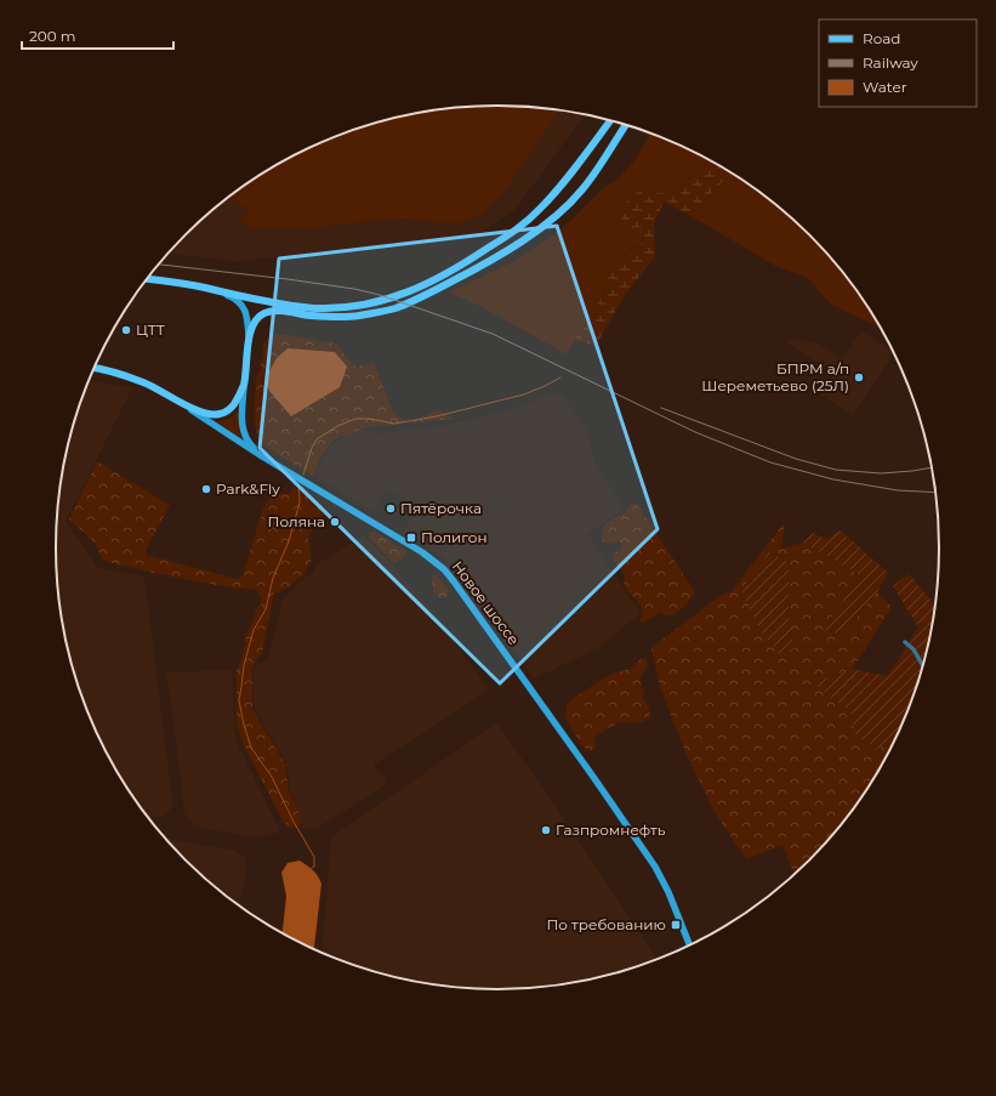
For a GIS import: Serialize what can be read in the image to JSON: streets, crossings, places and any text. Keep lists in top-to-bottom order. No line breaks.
{"streets":{"main road":["Новое шоссе"]},"places":{"other":["ЦТТ","БПРМ а/п Шереметьево (25Л)","Park&Fly","Пятёрочка","Поляна","Газпромнефть"],"transit":["Полигон","По требованию"]},"legend":["Road","Railway","Water"],"scale_bar":"200 m"}
